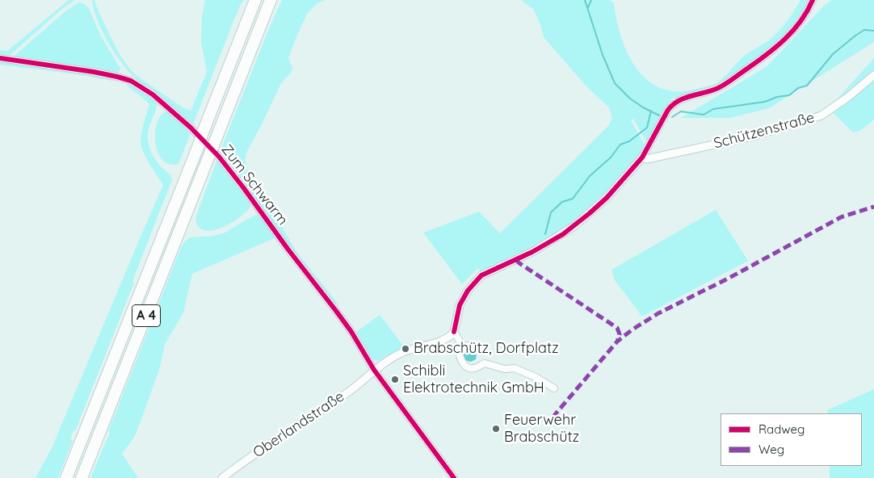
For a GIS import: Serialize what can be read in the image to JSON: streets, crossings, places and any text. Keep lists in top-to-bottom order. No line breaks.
{"streets":{"highway":["A 4"],"street":["Schützenstraße","Zum Schwarm","Oberlandstraße"]},"crossings":[["Zum Schwarm","Oberlandstraße"]],"places":["Brabschütz, Dorfplatz","Schibli Elektrotechnik GmbH","Feuerwehr Brabschütz"],"legend":["Radweg","Weg"]}
